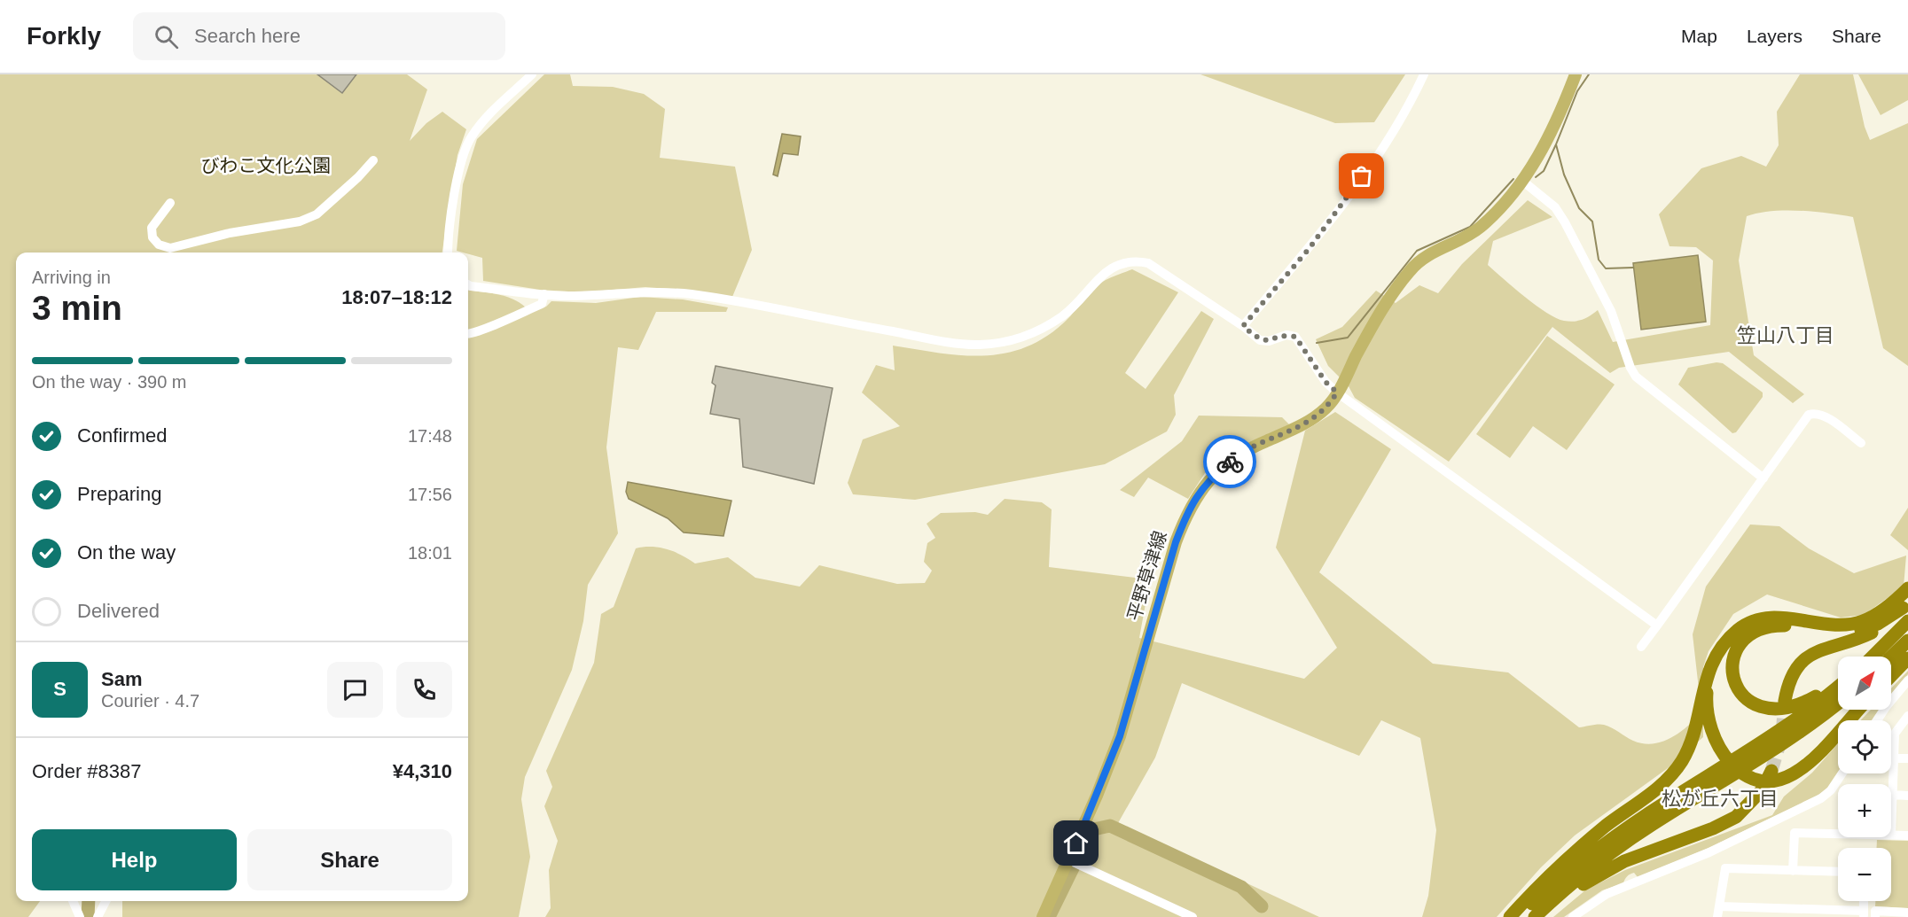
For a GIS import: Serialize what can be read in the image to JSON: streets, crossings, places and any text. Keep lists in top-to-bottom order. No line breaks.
{"streets":{"main road":["平野草津線"]},"districts":["笠山八丁目","松が丘六丁目"],"parks":["びわこ文化公園"],"north":"top right","page":{"header":"Forkly","search":"Search here","nav":["Map","Layers","Share"],"heading":["3 min","Arriving in","18:07–18:12"],"panel":["Sam","Courier · 4.7","Order #8387","¥4,310"],"bar":"On the way · 390 m","list":[["Confirmed","17:48"],["Preparing","17:56"],["On the way","18:01"],"Delivered"],"map_buttons":["+","−"],"round":"S","buttons":["Help","Share"]}}
